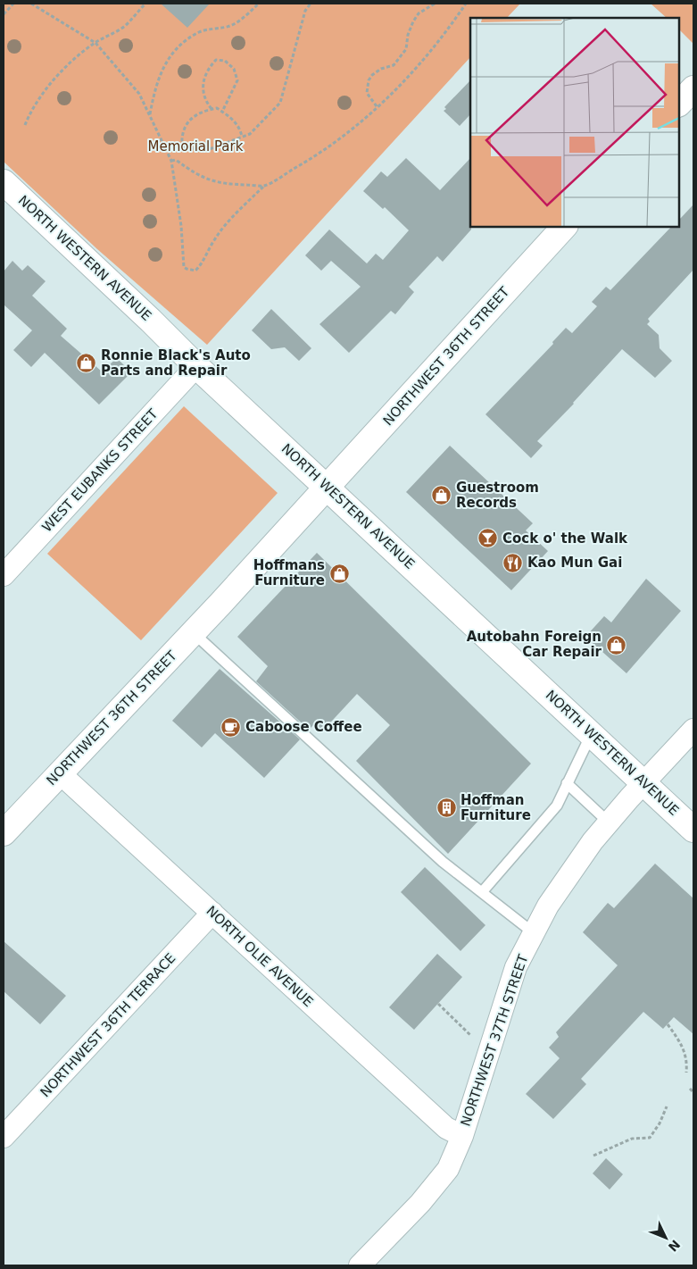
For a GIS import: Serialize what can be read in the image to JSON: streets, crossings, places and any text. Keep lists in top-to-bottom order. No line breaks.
{"streets":{"street":["NORTH WESTERN AVENUE","NORTHWEST 36TH STREET","WEST EUBANKS STREET","NORTH OLIE AVENUE","NORTHWEST 36TH TERRACE","NORTHWEST 37TH STREET"]},"crossings":[["NORTH WESTERN AVENUE","NORTHWEST 36TH STREET"],["NORTH WESTERN AVENUE","WEST EUBANKS STREET"],["NORTH WESTERN AVENUE","NORTHWEST 37TH STREET"],["NORTHWEST 36TH STREET","NORTH OLIE AVENUE"],["NORTH OLIE AVENUE","NORTHWEST 36TH TERRACE"],["NORTH OLIE AVENUE","NORTHWEST 37TH STREET"]],"parks":["Memorial Park"],"places":{"shop":["Ronnie Black's Auto Parts and Repair","Guestroom Records","Hoffmans Furniture","Autobahn Foreign Car Repair"],"bar":["Cock o' the Walk"],"restaurant":["Kao Mun Gai"],"cafe":["Caboose Coffee"],"building":["Hoffman Furniture"]},"north":"bottom right"}
